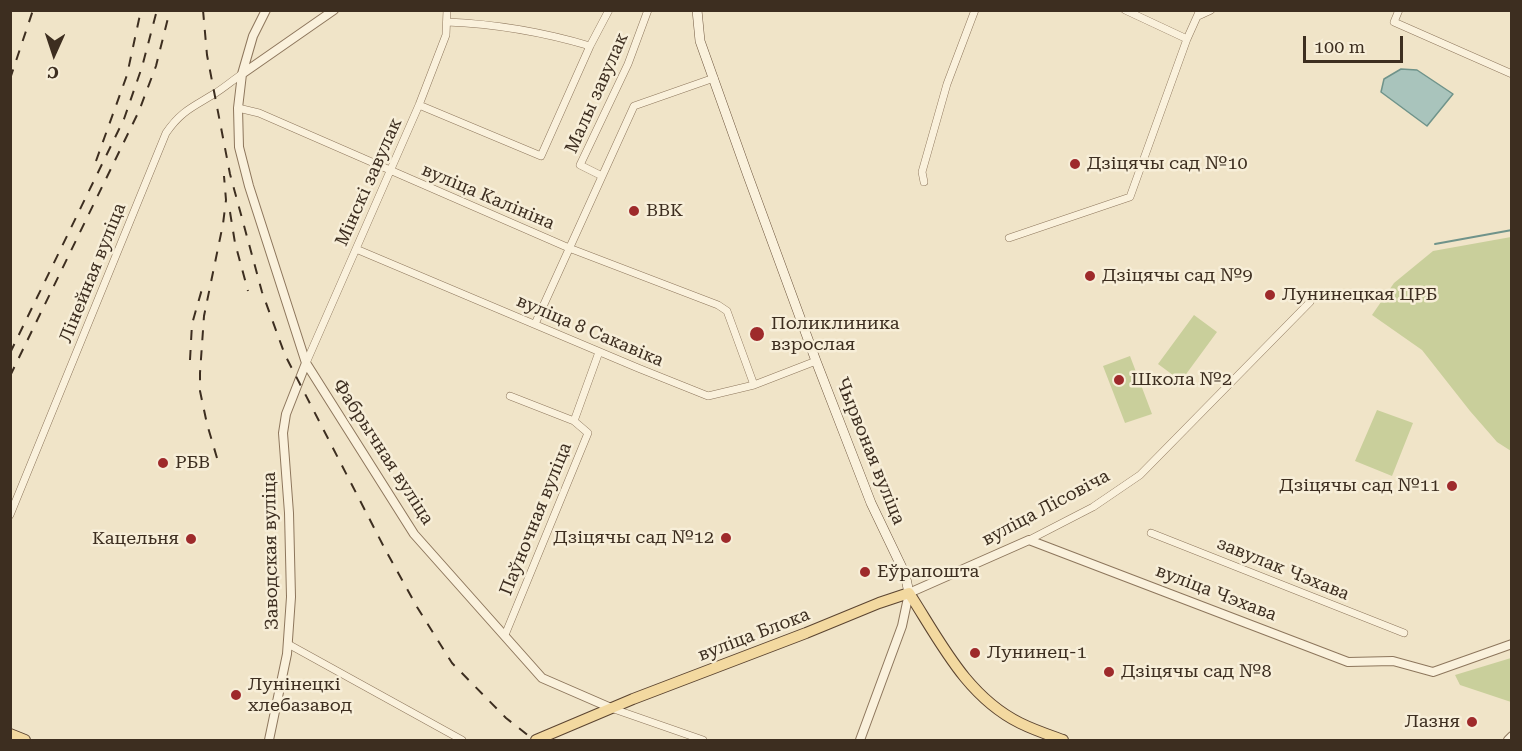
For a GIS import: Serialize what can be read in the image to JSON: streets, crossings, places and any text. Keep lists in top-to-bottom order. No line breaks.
{"streets":{"main road":["Чырвоная вуліца","вуліца Блока"],"street":["Малы завулак","Мінскі завулак","вуліца Калініна","Лінейная вуліца","вуліца 8 Сакавіка","Фабрычная вуліца","вуліца Лісовіча","Паўночная вуліца","Заводская вуліца","завулак Чэхава","вуліца Чэхава"]},"crossings":[["Мінскі завулак","вуліца Калініна"],["Мінскі завулак","вуліца 8 Сакавіка"],["Мінскі завулак","Фабрычная вуліца"],["Мінскі завулак","Заводская вуліца"],["вуліца Калініна","вуліца 8 Сакавіка"],["вуліца Калініна","Фабрычная вуліца"],["Лінейная вуліца","Фабрычная вуліца"],["вуліца 8 Сакавіка","Чырвоная вуліца"],["вуліца 8 Сакавіка","Паўночная вуліца"],["Чырвоная вуліца","вуліца Лісовіча"],["Чырвоная вуліца","вуліца Блока"],["Фабрычная вуліца","Паўночная вуліца"],["Фабрычная вуліца","Заводская вуліца"],["Фабрычная вуліца","вуліца Блока"],["вуліца Лісовіча","вуліца Чэхава"],["вуліца Лісовіча","вуліца Блока"]],"places":["Дзіцячы сад №10","ВВК","Дзіцячы сад №9","Лунинецкая ЦРБ","Поликлиника взрослая","Школа №2","РБВ","Дзіцячы сад №11","Дзіцячы сад №12","Кацельня","Еўрапошта","Лунинец-1","Дзіцячы сад №8","Лунінецкі хлебазавод","Лазня"],"scale_bar":"100 m","north":"bottom"}
